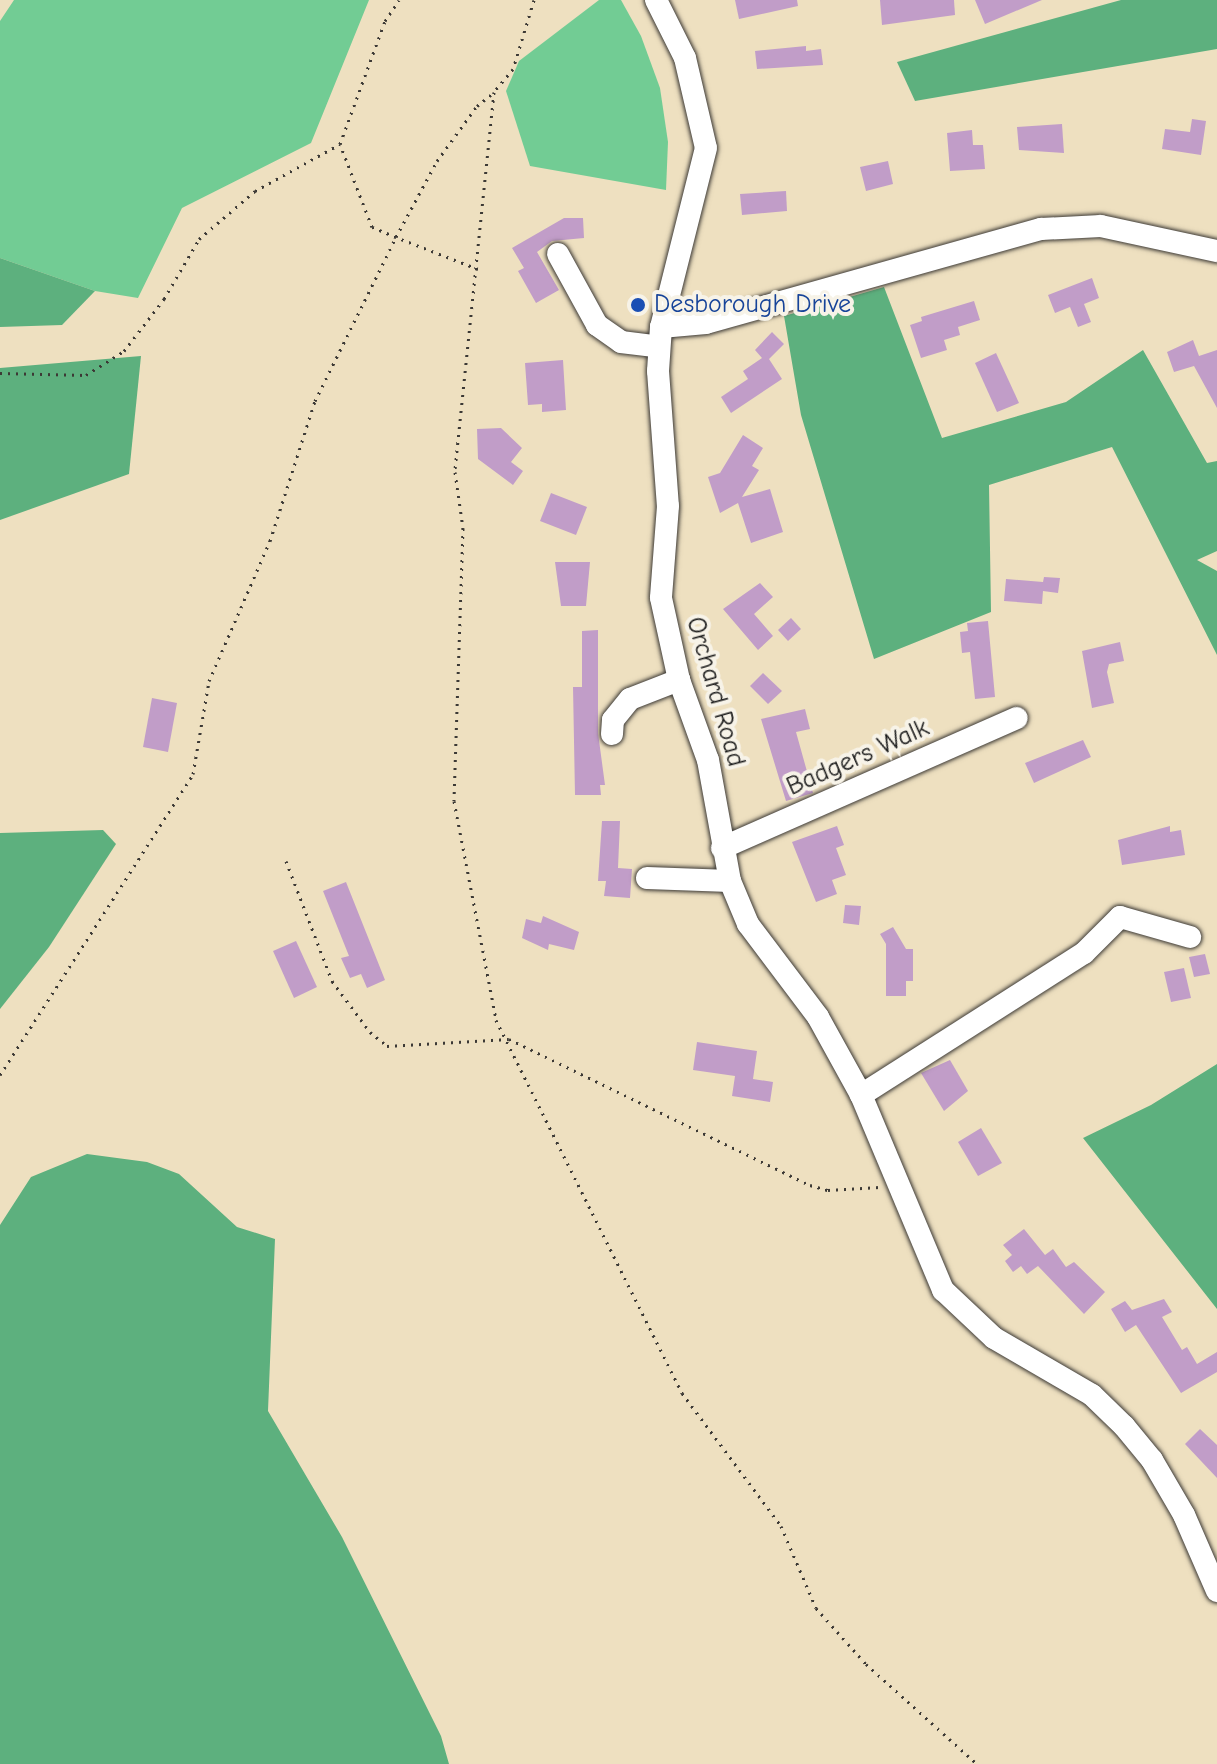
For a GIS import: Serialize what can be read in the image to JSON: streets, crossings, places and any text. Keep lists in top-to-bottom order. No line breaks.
{"streets":{"street":["Orchard Road","Badgers Walk"]},"crossings":[["Orchard Road","Badgers Walk"]],"places":["Desborough Drive"]}
